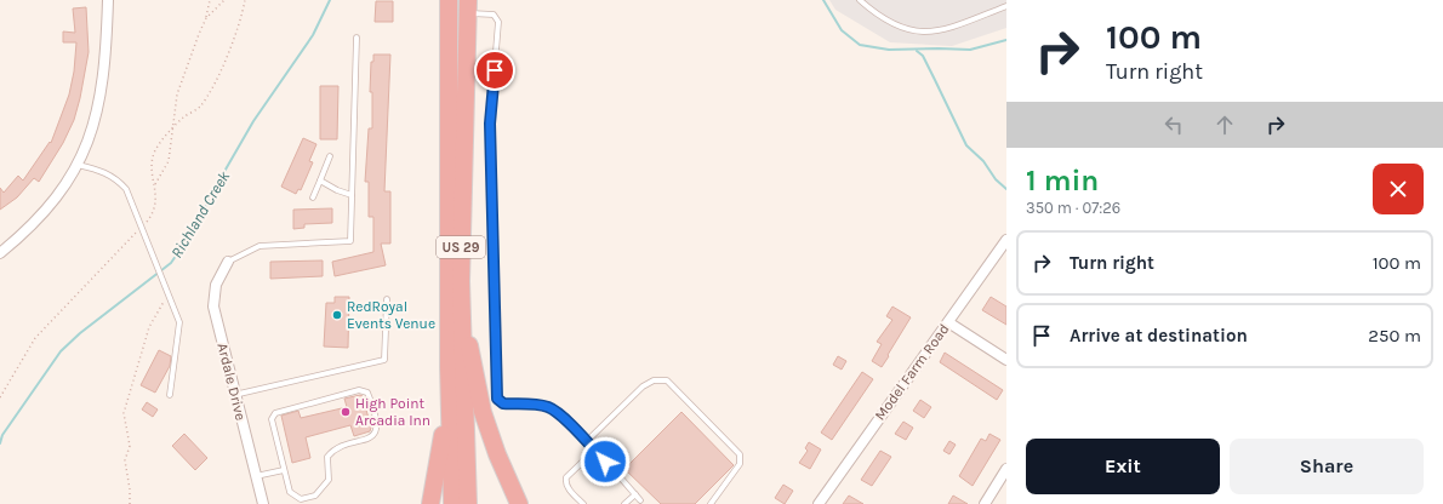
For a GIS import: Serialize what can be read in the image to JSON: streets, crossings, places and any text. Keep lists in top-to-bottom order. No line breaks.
{"streets":{"highway":["US 29"],"street":["Model Farm Road","Ardale Drive"]},"water":["Richland Creek"],"places":["RedRoyal Events Venue","High Point Arcadia Inn"],"page":{"turn":["100 m","Turn right"],"heading":["1 min","350 m · 07:26"],"list":[{"name":"Turn right","value":"100 m"},{"name":"Arrive at destination","value":"250 m"}],"buttons":["Exit","Share"]}}
